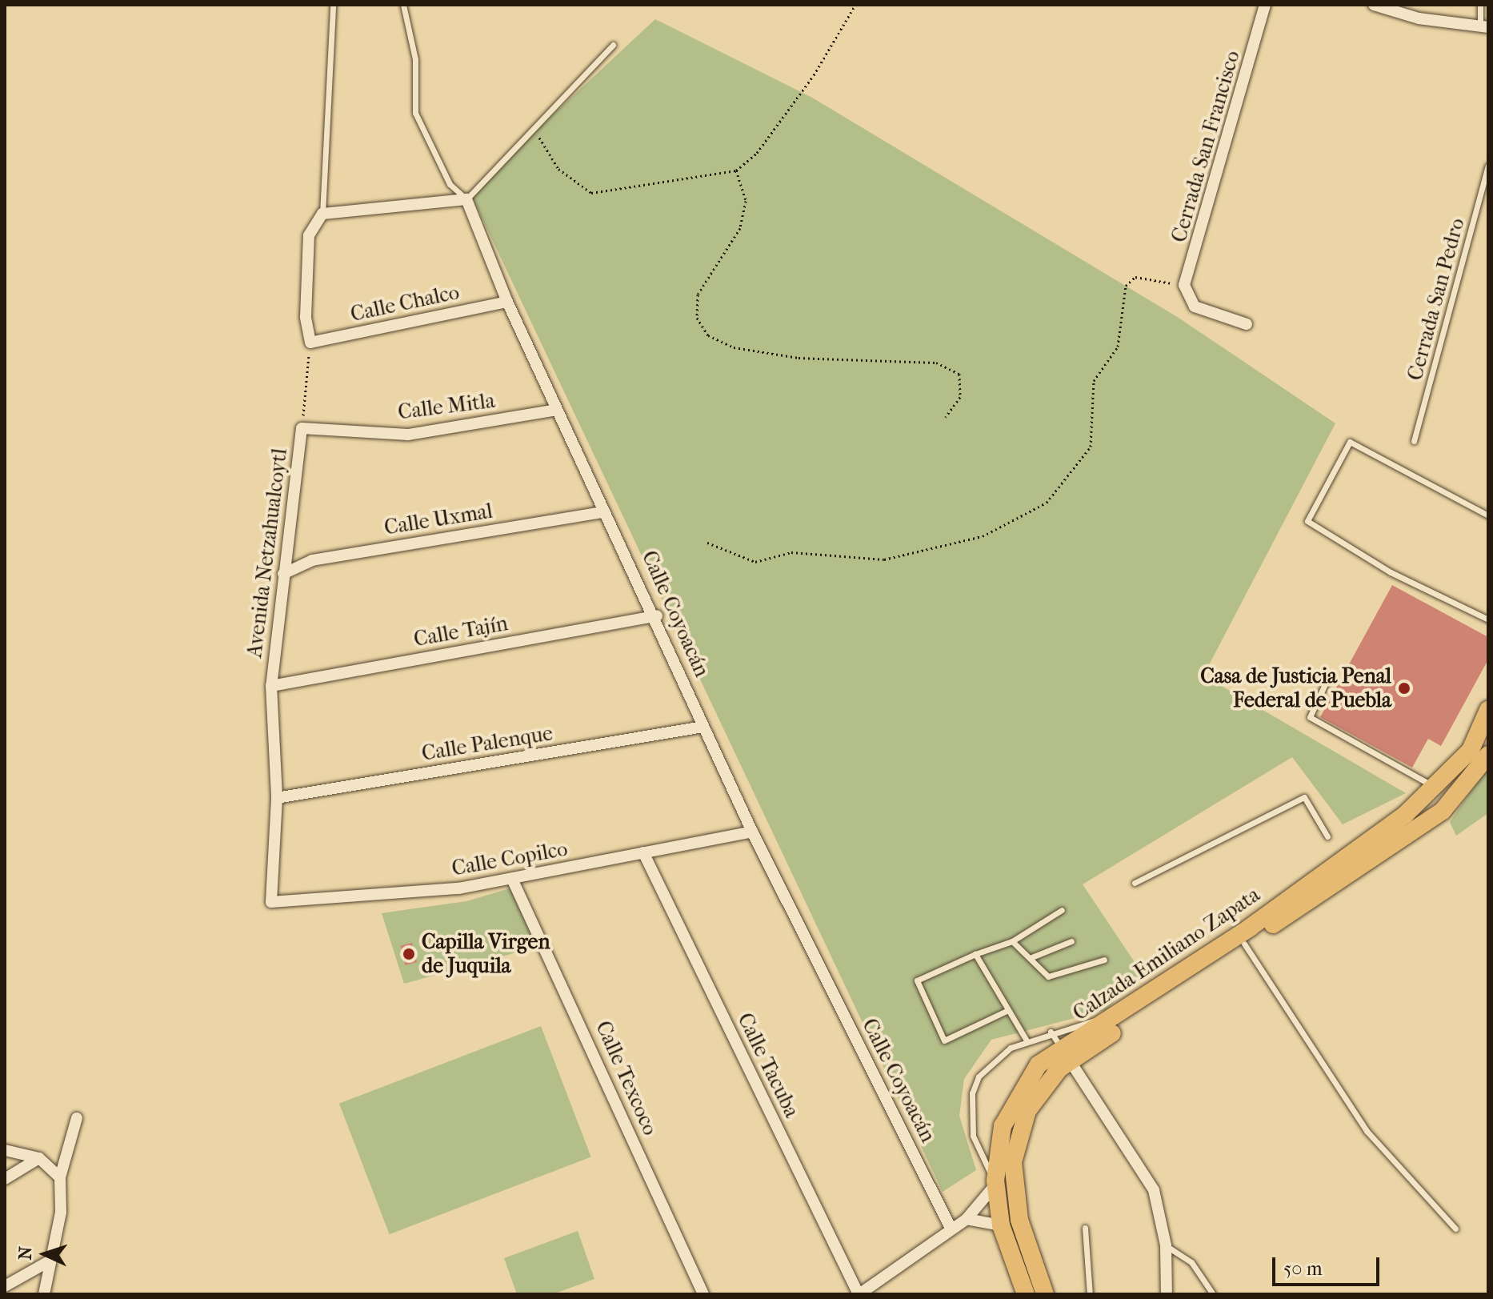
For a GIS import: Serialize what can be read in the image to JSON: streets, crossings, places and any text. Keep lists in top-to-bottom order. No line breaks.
{"streets":{"main road":["Calzada Emiliano Zapata"],"street":["Cerrada San Francisco","Calle Chalco","Calle Mitla","Calle Uxmal","Avenida Netzahualcoytl","Calle Coyoacán","Calle Tajín","Calle Palenque","Calle Copilco","Calle Tacuba","Calle Texcoco"],"lane":["Cerrada San Pedro"]},"crossings":[["Calle Chalco","Avenida Netzahualcoytl"],["Calle Chalco","Calle Coyoacán"],["Calle Mitla","Avenida Netzahualcoytl"],["Calle Mitla","Calle Coyoacán"],["Calle Uxmal","Avenida Netzahualcoytl"],["Calle Uxmal","Calle Coyoacán"],["Avenida Netzahualcoytl","Calle Tajín"],["Avenida Netzahualcoytl","Calle Palenque"],["Avenida Netzahualcoytl","Calle Copilco"],["Calle Coyoacán","Calle Tajín"],["Calle Coyoacán","Calle Palenque"],["Calle Coyoacán","Calle Copilco"],["Calle Copilco","Calle Tacuba"],["Calle Copilco","Calle Texcoco"]],"places":["Casa de Justicia Penal Federal de Puebla","Capilla Virgen de Juquila"],"scale_bar":"50 m","north":"left"}
